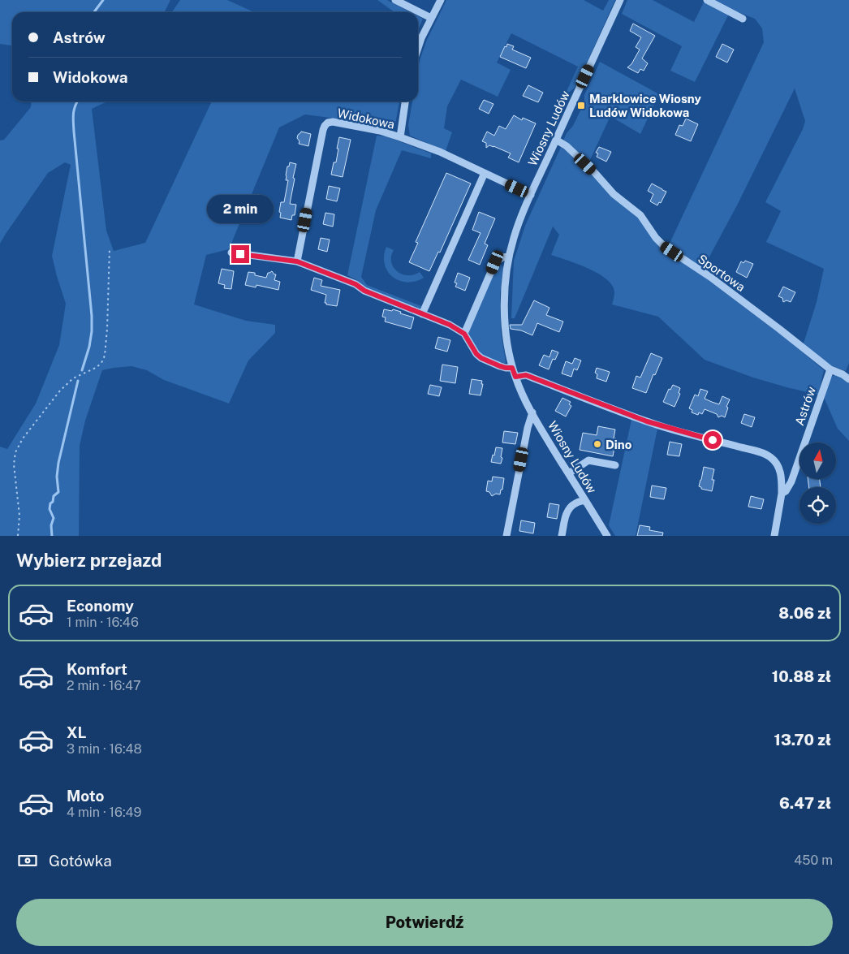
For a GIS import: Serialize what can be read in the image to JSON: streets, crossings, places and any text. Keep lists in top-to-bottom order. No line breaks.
{"streets":{"street":["Widokowa","Wiosny Ludów","Sportowa","Astrów"]},"crossings":[["Widokowa","Wiosny Ludów"],["Wiosny Ludów","Sportowa"],["Wiosny Ludów","Astrów"],["Sportowa","Astrów"]],"places":{"transit":["Marklowice Wiosny Ludów Widokowa"],"other":["Dino"]},"north":"top","page":{"banner":["Astrów","Widokowa"],"bubble":"2 min","heading":"Wybierz przejazd","list":[{"name":"Economy","note":"1 min · 16:46","value":"8.06 zł"},{"name":"Komfort","note":"2 min · 16:47","value":"10.88 zł"},{"name":"XL","note":"3 min · 16:48","value":"13.70 zł"},{"name":"Moto","note":"4 min · 16:49","value":"6.47 zł"}],"pay":["Gotówka","450 m"],"buttons":"Potwierdź"}}
